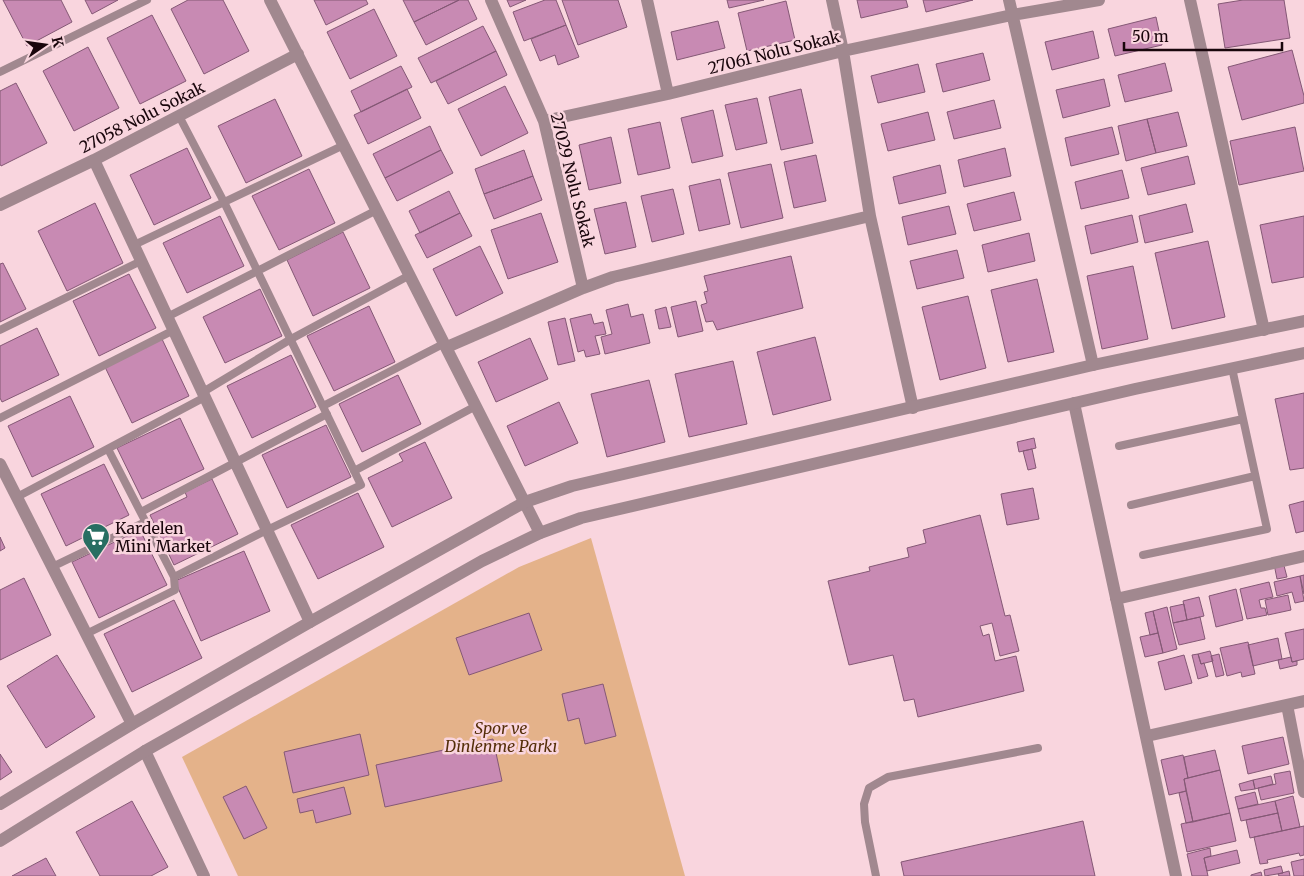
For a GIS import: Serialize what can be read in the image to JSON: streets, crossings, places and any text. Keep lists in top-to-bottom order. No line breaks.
{"streets":{"street":["27061 Nolu Sokak","27058 Nolu Sokak","27029 Nolu Sokak"]},"crossings":[["27061 Nolu Sokak","27029 Nolu Sokak"]],"parks":["Spor ve Dinlenme Parkı"],"places":{"supermarket":["Kardelen Mini Market"]},"scale_bar":"50 m","north":"right"}
